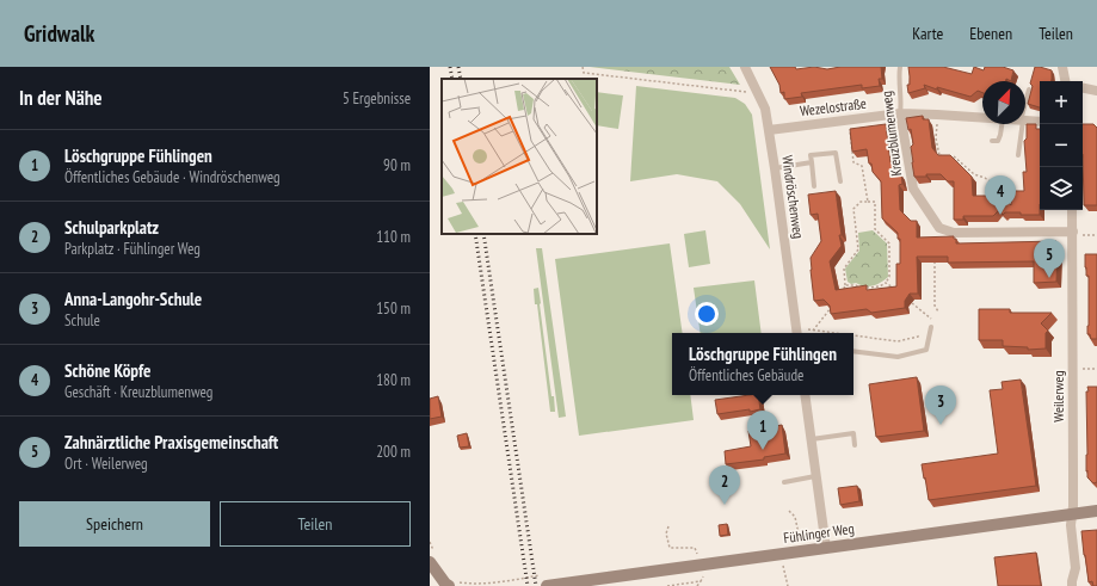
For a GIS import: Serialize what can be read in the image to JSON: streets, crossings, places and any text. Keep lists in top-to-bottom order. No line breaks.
{"streets":{"street":["Wezelostraße","Kreuzblumenweg","Windröschenweg","Weilerweg","Fühlinger Weg"]},"crossings":[["Wezelostraße","Kreuzblumenweg"],["Wezelostraße","Windröschenweg"],["Kreuzblumenweg","Weilerweg"],["Weilerweg","Fühlinger Weg"]],"north":"top right","page":{"header":"Gridwalk","nav":["Karte","Ebenen","Teilen"],"heading":["In der Nähe","5 Ergebnisse"],"map_buttons":["+","−"],"list":[{"mark":"1","name":"Löschgruppe Fühlingen","note":"Öffentliches Gebäude · Windröschenweg","value":"90 m"},{"mark":"2","name":"Schulparkplatz","note":"Parkplatz · Fühlinger Weg","value":"110 m"},{"mark":"3","name":"Anna-Langohr-Schule","note":"Schule","value":"150 m"},{"mark":"4","name":"Schöne Köpfe","note":"Geschäft · Kreuzblumenweg","value":"180 m"},{"mark":"5","name":"Zahnärztliche Praxisgemeinschaft","note":"Ort · Weilerweg","value":"200 m"}],"pins":["4","5","3","1","2"],"popup":["Löschgruppe Fühlingen","Öffentliches Gebäude"],"buttons":["Speichern","Teilen"]}}
